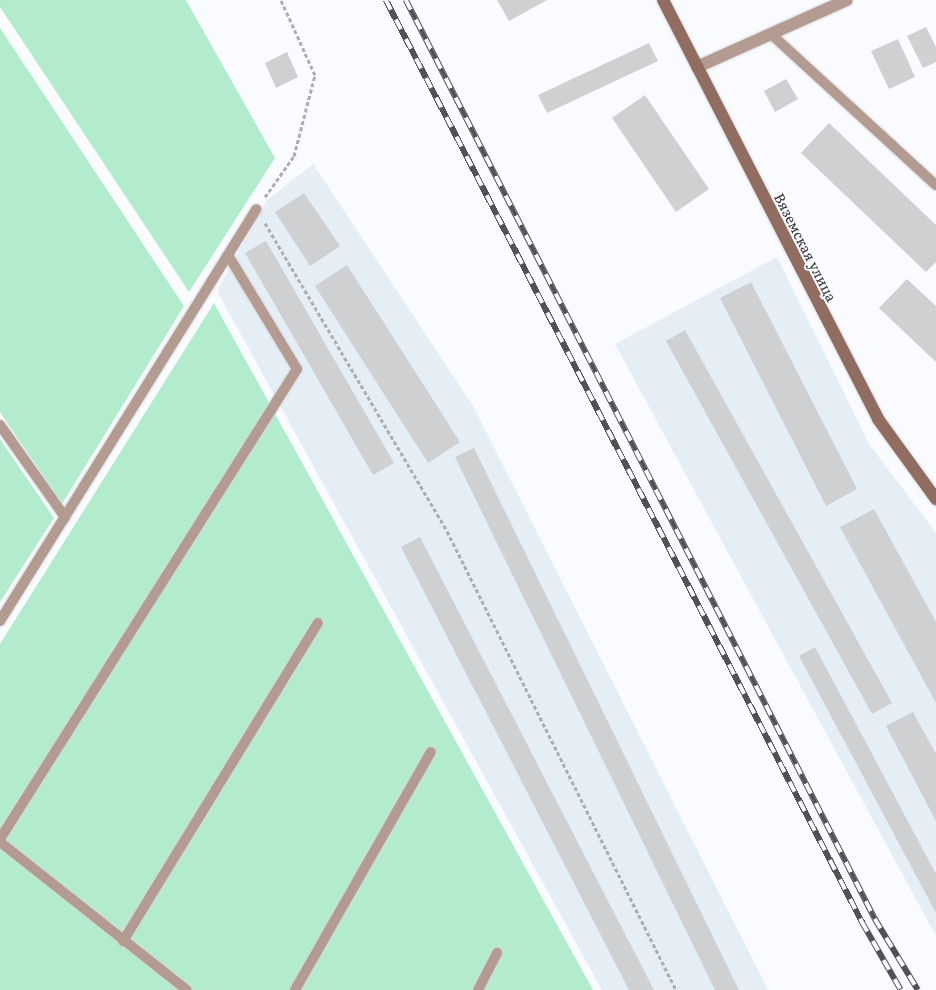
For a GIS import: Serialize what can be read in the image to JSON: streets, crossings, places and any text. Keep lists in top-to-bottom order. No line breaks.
{"streets":{"main road":["Вяземская улица"]}}
